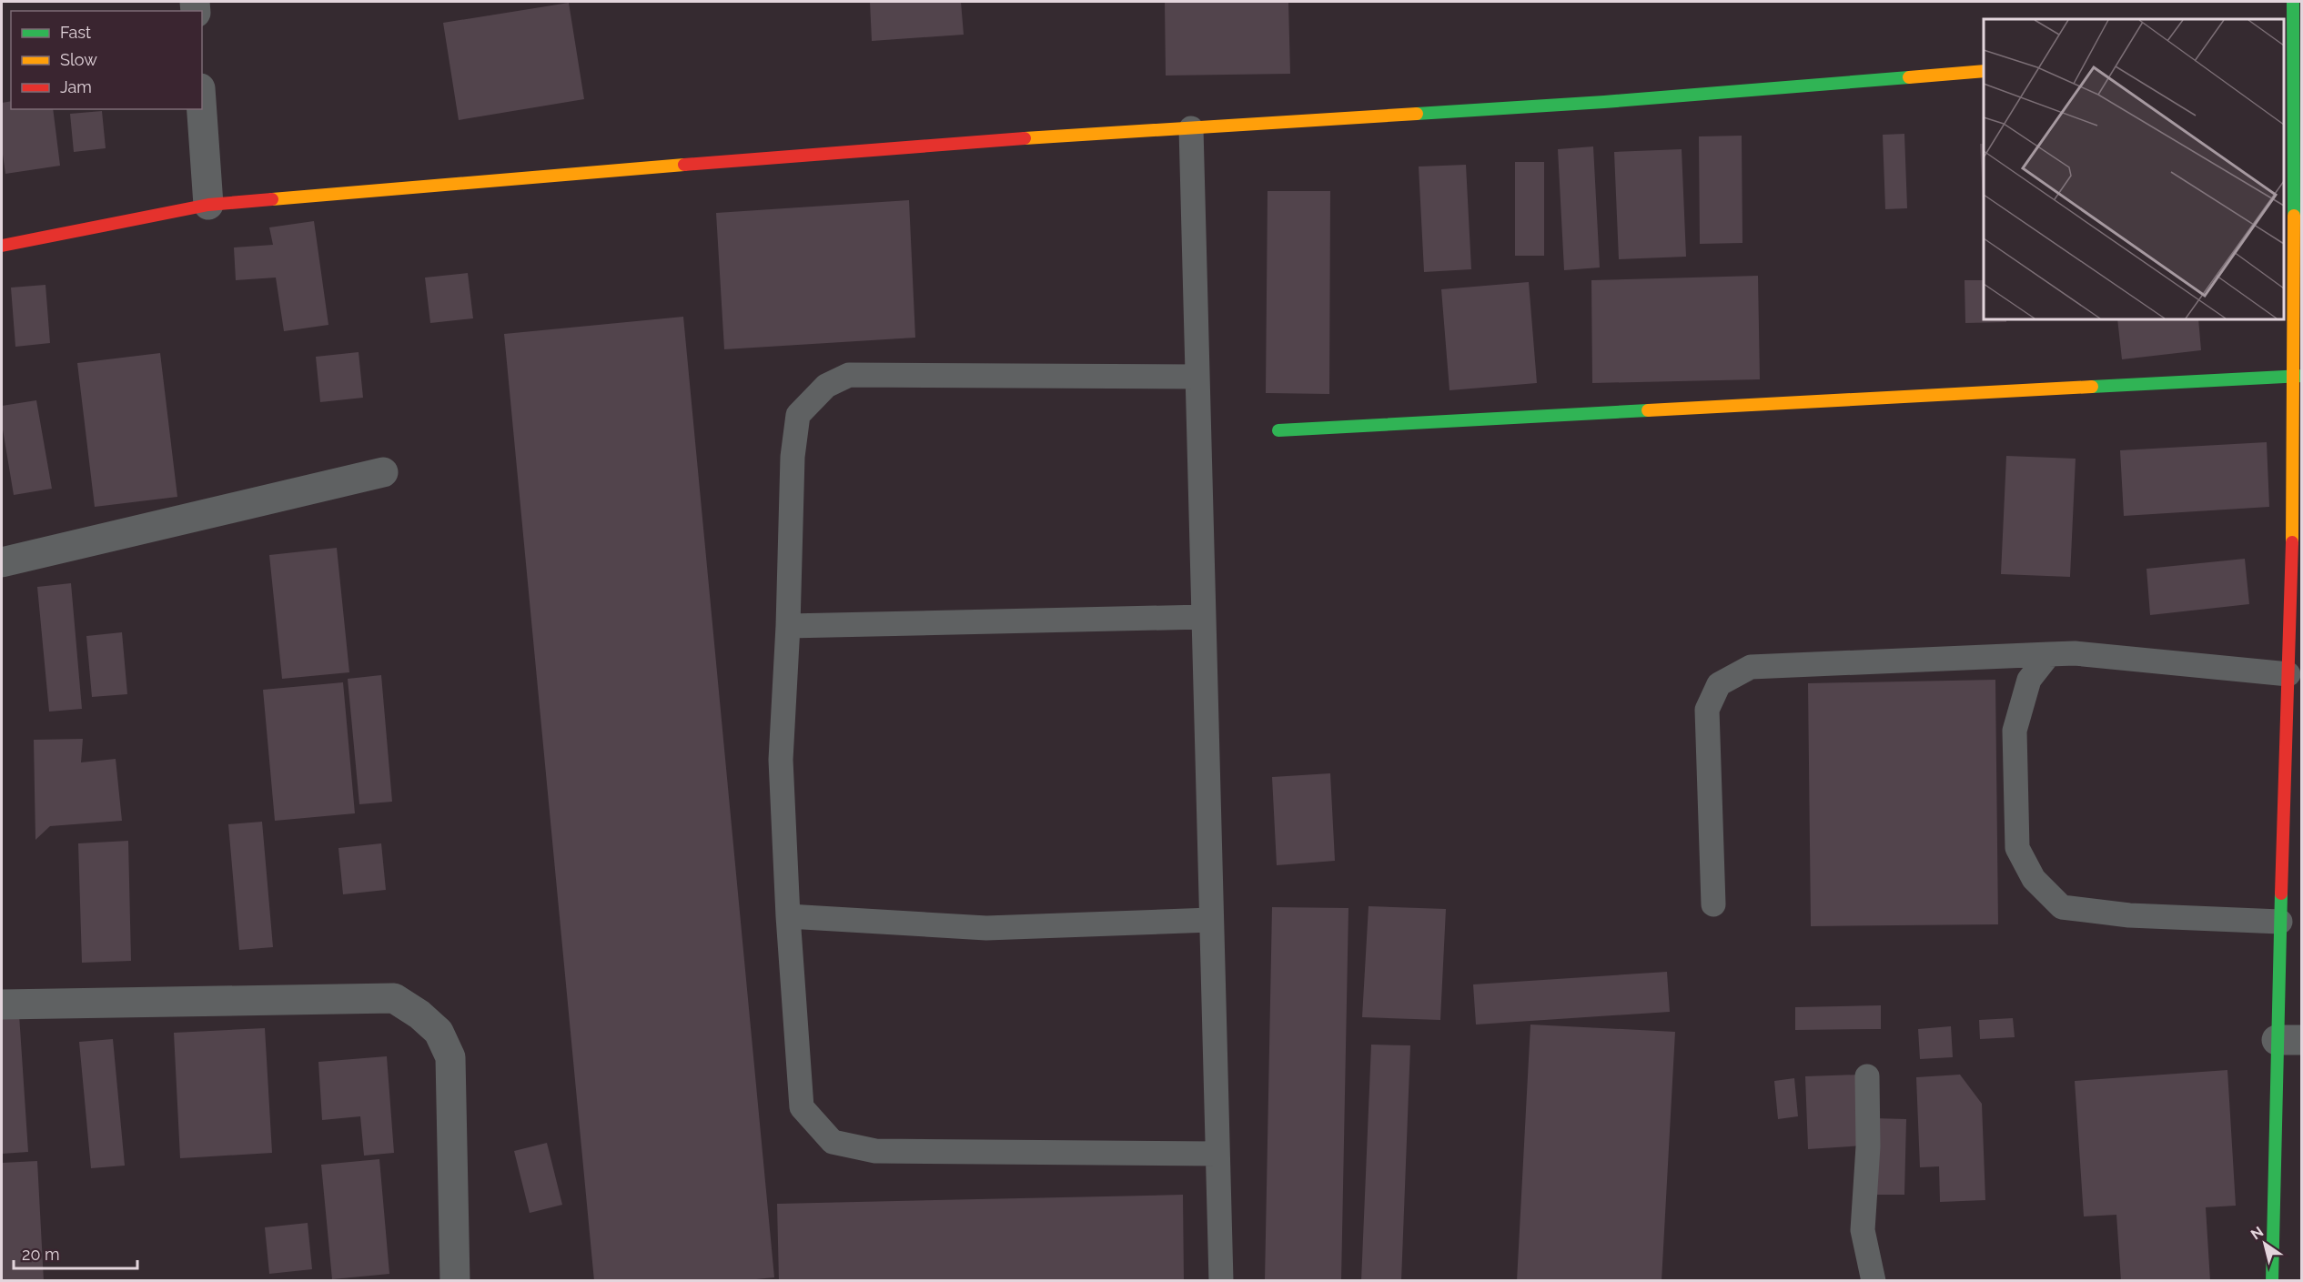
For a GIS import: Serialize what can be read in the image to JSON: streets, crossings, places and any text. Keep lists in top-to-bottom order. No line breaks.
{"legend":["Fast","Slow","Jam"],"scale_bar":"20 m","north":"top left"}
